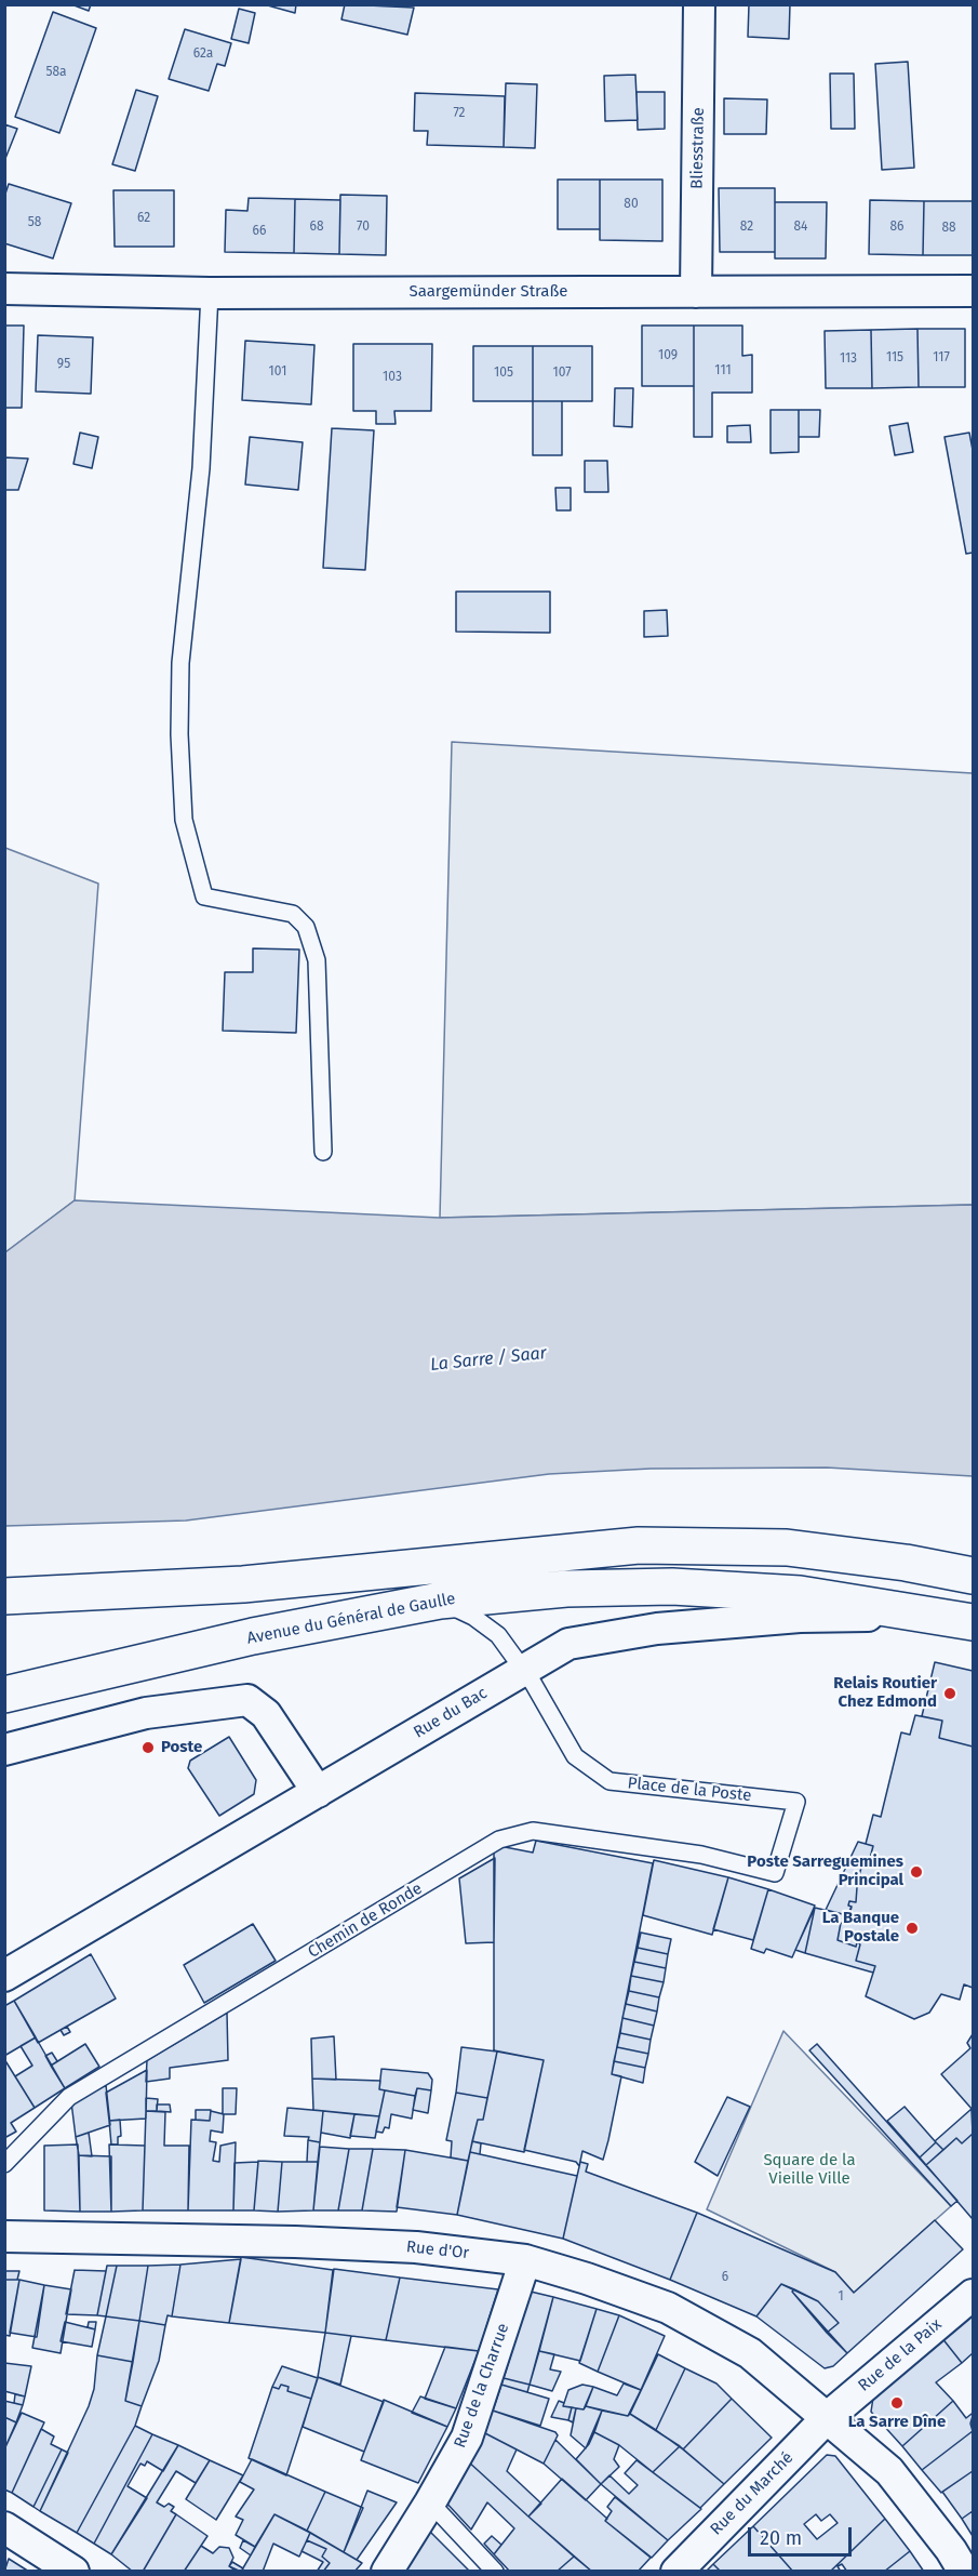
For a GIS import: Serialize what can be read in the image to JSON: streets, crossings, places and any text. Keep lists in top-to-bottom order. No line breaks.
{"streets":{"main road":["Avenue du Général de Gaulle"],"street":["Bliesstraße","Saargemünder Straße","Rue du Bac","Rue d'Or","Rue de la Paix","Rue de la Charrue","Rue du Marché"],"lane":["Place de la Poste","Chemin de Ronde"]},"crossings":[["Bliesstraße","Saargemünder Straße"],["Avenue du Général de Gaulle","Rue du Bac"],["Avenue du Général de Gaulle","Place de la Poste"],["Rue du Bac","Place de la Poste"],["Place de la Poste","Chemin de Ronde"],["Rue d'Or","Rue de la Paix"],["Rue d'Or","Rue de la Charrue"],["Rue d'Or","Rue du Marché"],["Rue de la Paix","Rue du Marché"]],"water":["La Sarre / Saar"],"parks":["Square de la Vieille Ville"],"places":["Relais Routier Chez Edmond","Poste","Poste Sarreguemines Principal","La Banque Postale","La Sarre Dîne"],"house_numbers":["62a","58a","72","80","62","58","68","70","82","84","86","88","66","109","115","117","113","95","111","101","105","107","103","6","1"],"scale_bar":"20 m"}
